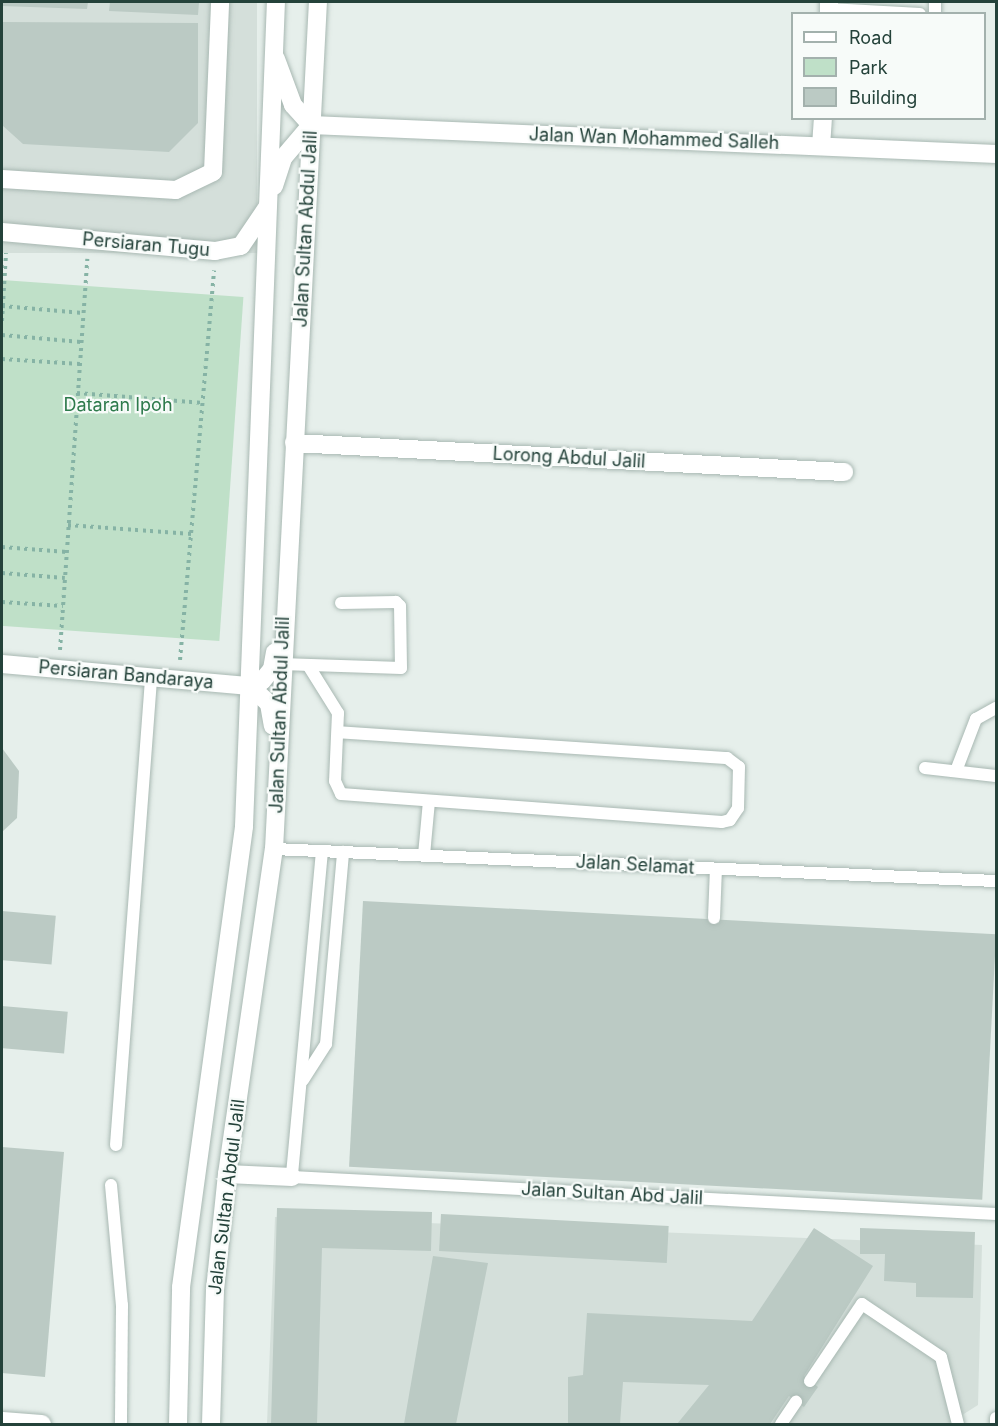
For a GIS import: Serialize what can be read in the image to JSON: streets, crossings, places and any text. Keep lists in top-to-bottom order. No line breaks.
{"streets":{"street":["Jalan Wan Mohammed Salleh","Jalan Sultan Abdul Jalil","Persiaran Tugu","Lorong Abdul Jalil","Persiaran Bandaraya","Jalan Sultan Abd Jalil"],"lane":["Jalan Selamat"]},"crossings":[["Jalan Wan Mohammed Salleh","Jalan Sultan Abdul Jalil"],["Jalan Sultan Abdul Jalil","Persiaran Tugu"],["Jalan Sultan Abdul Jalil","Lorong Abdul Jalil"],["Jalan Sultan Abdul Jalil","Persiaran Bandaraya"],["Jalan Sultan Abdul Jalil","Jalan Selamat"],["Jalan Sultan Abdul Jalil","Jalan Sultan Abd Jalil"]],"parks":["Dataran Ipoh"],"legend":["Road","Park","Building"]}
